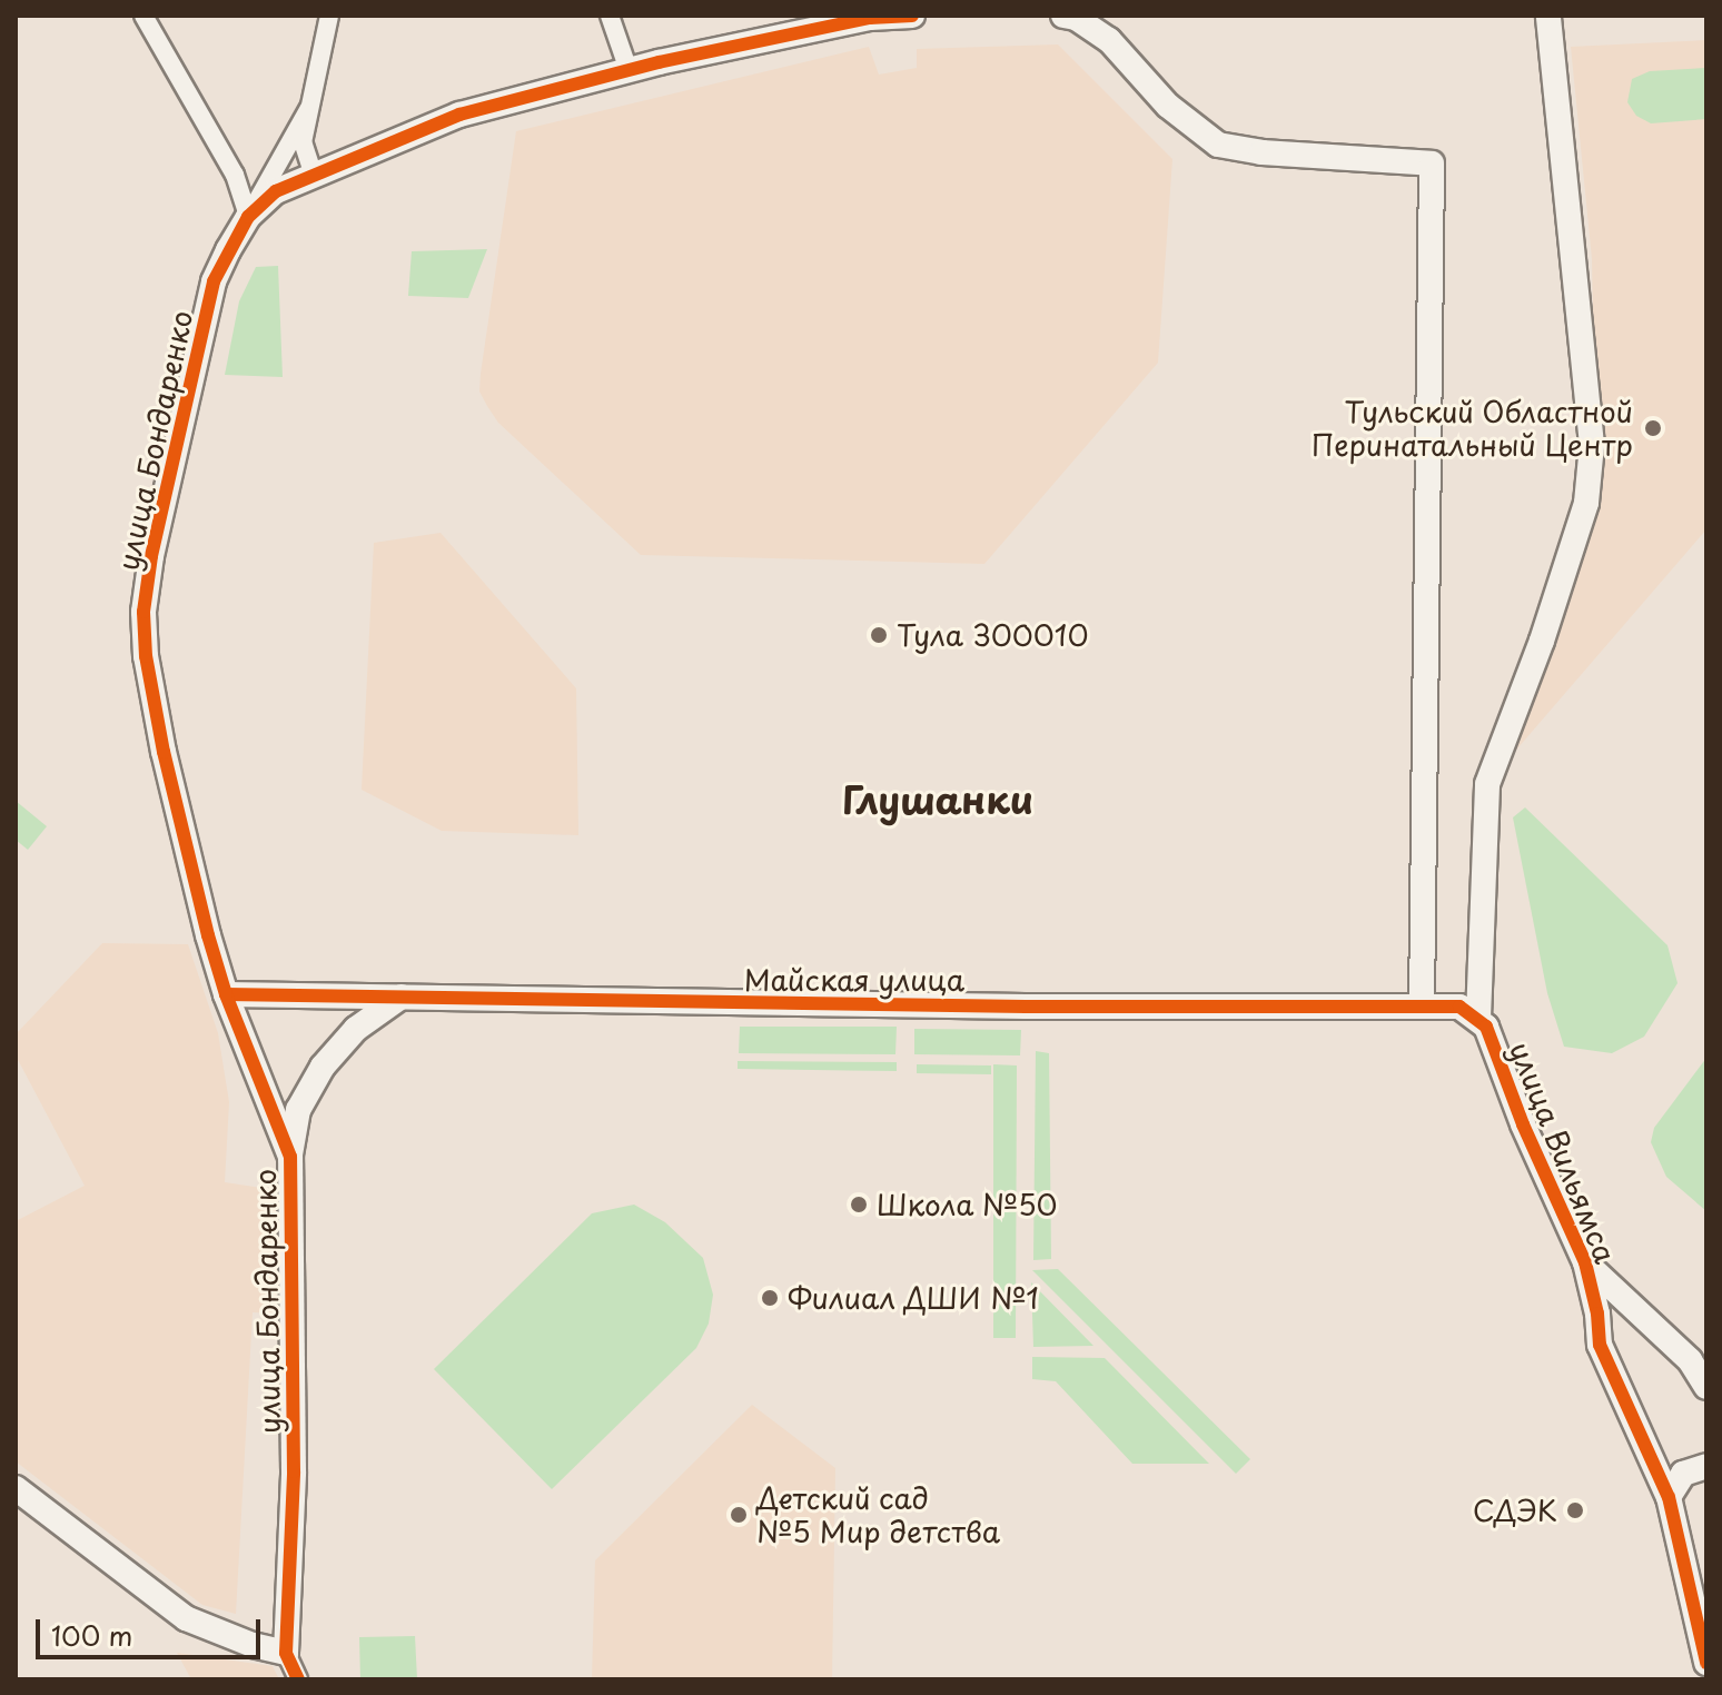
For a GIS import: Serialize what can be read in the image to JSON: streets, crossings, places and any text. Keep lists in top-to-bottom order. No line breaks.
{"streets":{"street":["улица Бондаренко","Майская улица","улица Вильямса"]},"crossings":[["улица Бондаренко","Майская улица"],["Майская улица","улица Вильямса"]],"districts":["Глушанки"],"places":["Тульский Областной Перинатальный Центр","Тула 300010","Школа №50","Филиал ДШИ №1","СДЭК","Детский сад №5 Мир детства"],"scale_bar":"100 m"}
